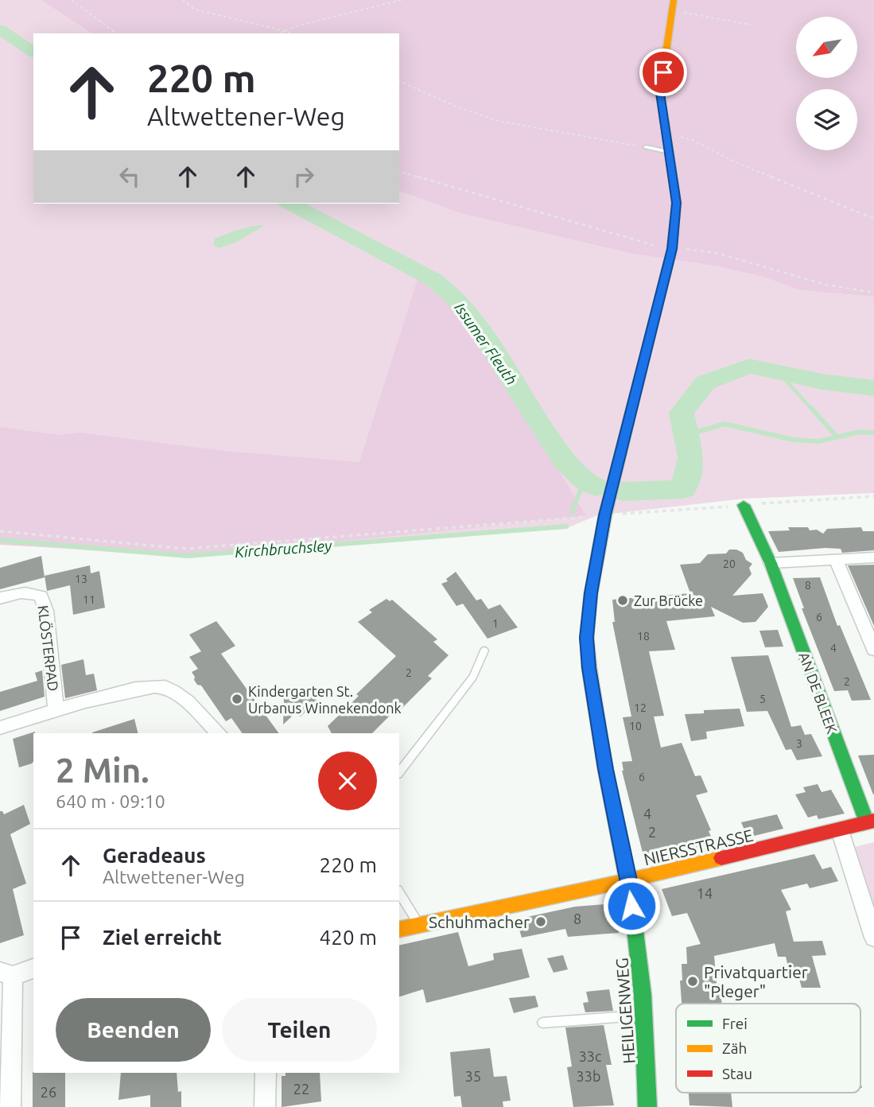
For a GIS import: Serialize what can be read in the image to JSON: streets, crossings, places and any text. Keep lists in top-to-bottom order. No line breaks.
{"streets":{"street":["KLÖSTERPAD","AN DE BLEEK","NIERSSTRASSE","HEILIGENWEG"]},"crossings":[["AN DE BLEEK","NIERSSTRASSE"],["NIERSSTRASSE","HEILIGENWEG"]],"water":["Issumer Fleuth","Kirchbruchsley"],"places":["Zur Brücke","Kindergarten St. Urbanus Winnekendonk","Schuhmacher","Privatquartier \"Pleger\""],"house_numbers":["20","13","8","11","6","1","18","4","2","2","5","12","10","3","6","4","2","14","8","33c","35","33b","22","26"],"legend":["Frei","Zäh","Stau"],"north":"bottom left","page":{"turn":["220 m","Altwettener-Weg"],"heading":["2 Min.","640 m · 09:10"],"list":[{"name":"Geradeaus","note":"Altwettener-Weg","value":"220 m"},{"name":"Ziel erreicht","value":"420 m"}],"buttons":["Beenden","Teilen"]}}
